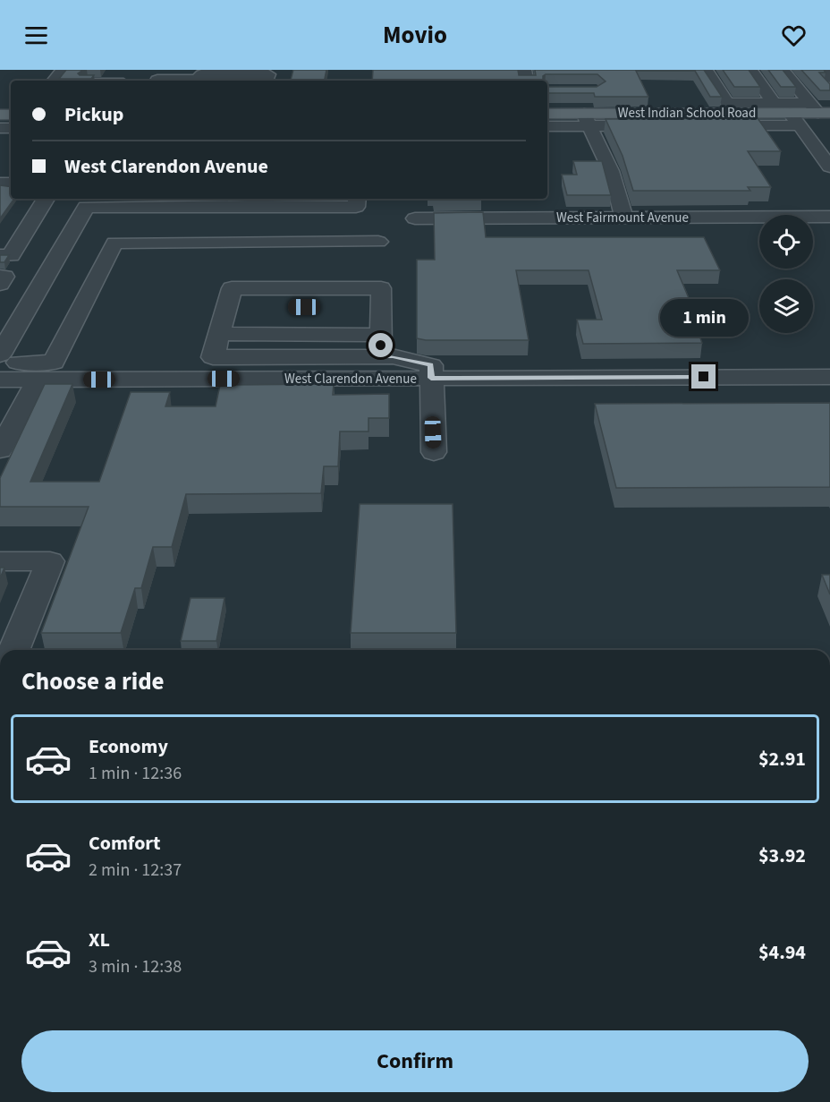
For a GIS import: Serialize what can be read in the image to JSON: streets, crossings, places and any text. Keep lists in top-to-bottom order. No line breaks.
{"streets":{"main road":["West Indian School Road"],"street":["West Fairmount Avenue","West Clarendon Avenue"]},"page":{"header":"Movio","banner":["Pickup","West Clarendon Avenue"],"bubble":"1 min","heading":"Choose a ride","list":[{"name":"Economy","note":"1 min · 12:36","value":"$2.91"},{"name":"Comfort","note":"2 min · 12:37","value":"$3.92"},{"name":"XL","note":"3 min · 12:38","value":"$4.94"}],"buttons":"Confirm"}}
